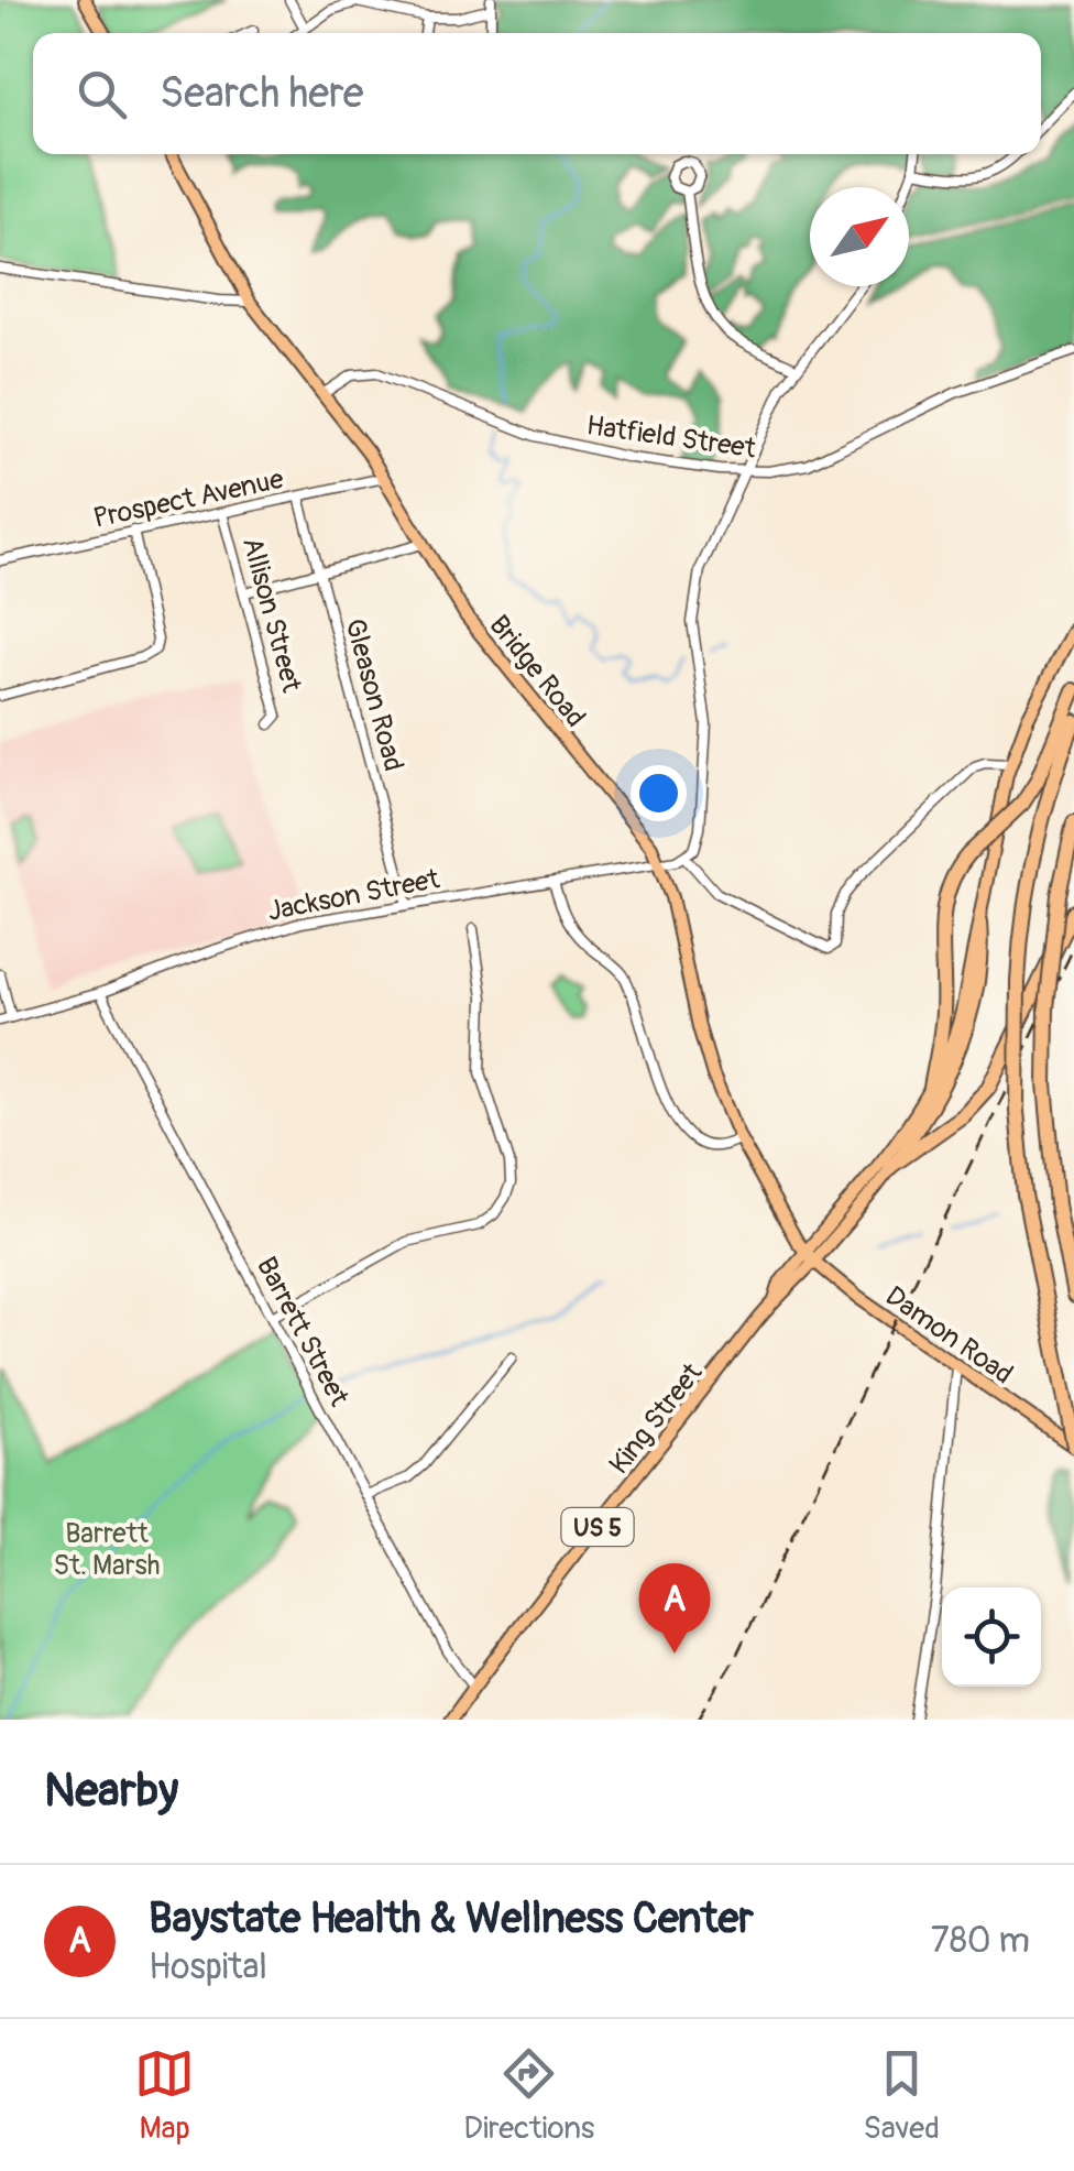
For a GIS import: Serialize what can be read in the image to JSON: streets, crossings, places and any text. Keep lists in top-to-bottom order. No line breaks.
{"streets":{"main road":["Bridge Road","Damon Road","King Street","US 5"],"street":["Hatfield Street","Prospect Avenue","Allison Street","Gleason Road","Jackson Street","Barrett Street"]},"crossings":[["Hatfield Street","Bridge Road"],["Prospect Avenue","Allison Street"],["Prospect Avenue","Bridge Road"],["Prospect Avenue","Gleason Road"],["Bridge Road","Jackson Street"],["Bridge Road","Damon Road"],["Bridge Road","King Street"],["Bridge Road","US 5"],["Gleason Road","Jackson Street"],["Jackson Street","Barrett Street"],["Barrett Street","King Street"],["Damon Road","King Street"],["Damon Road","US 5"],["King Street","US 5"]],"parks":["Barrett St. Marsh"],"north":"top right","page":{"search":"Search here","pins":"A","heading":"Nearby","list":[{"mark":"A","name":"Baystate Health & Wellness Center","note":"Hospital","value":"780 m"}],"nav":["Map","Directions","Saved"]}}
